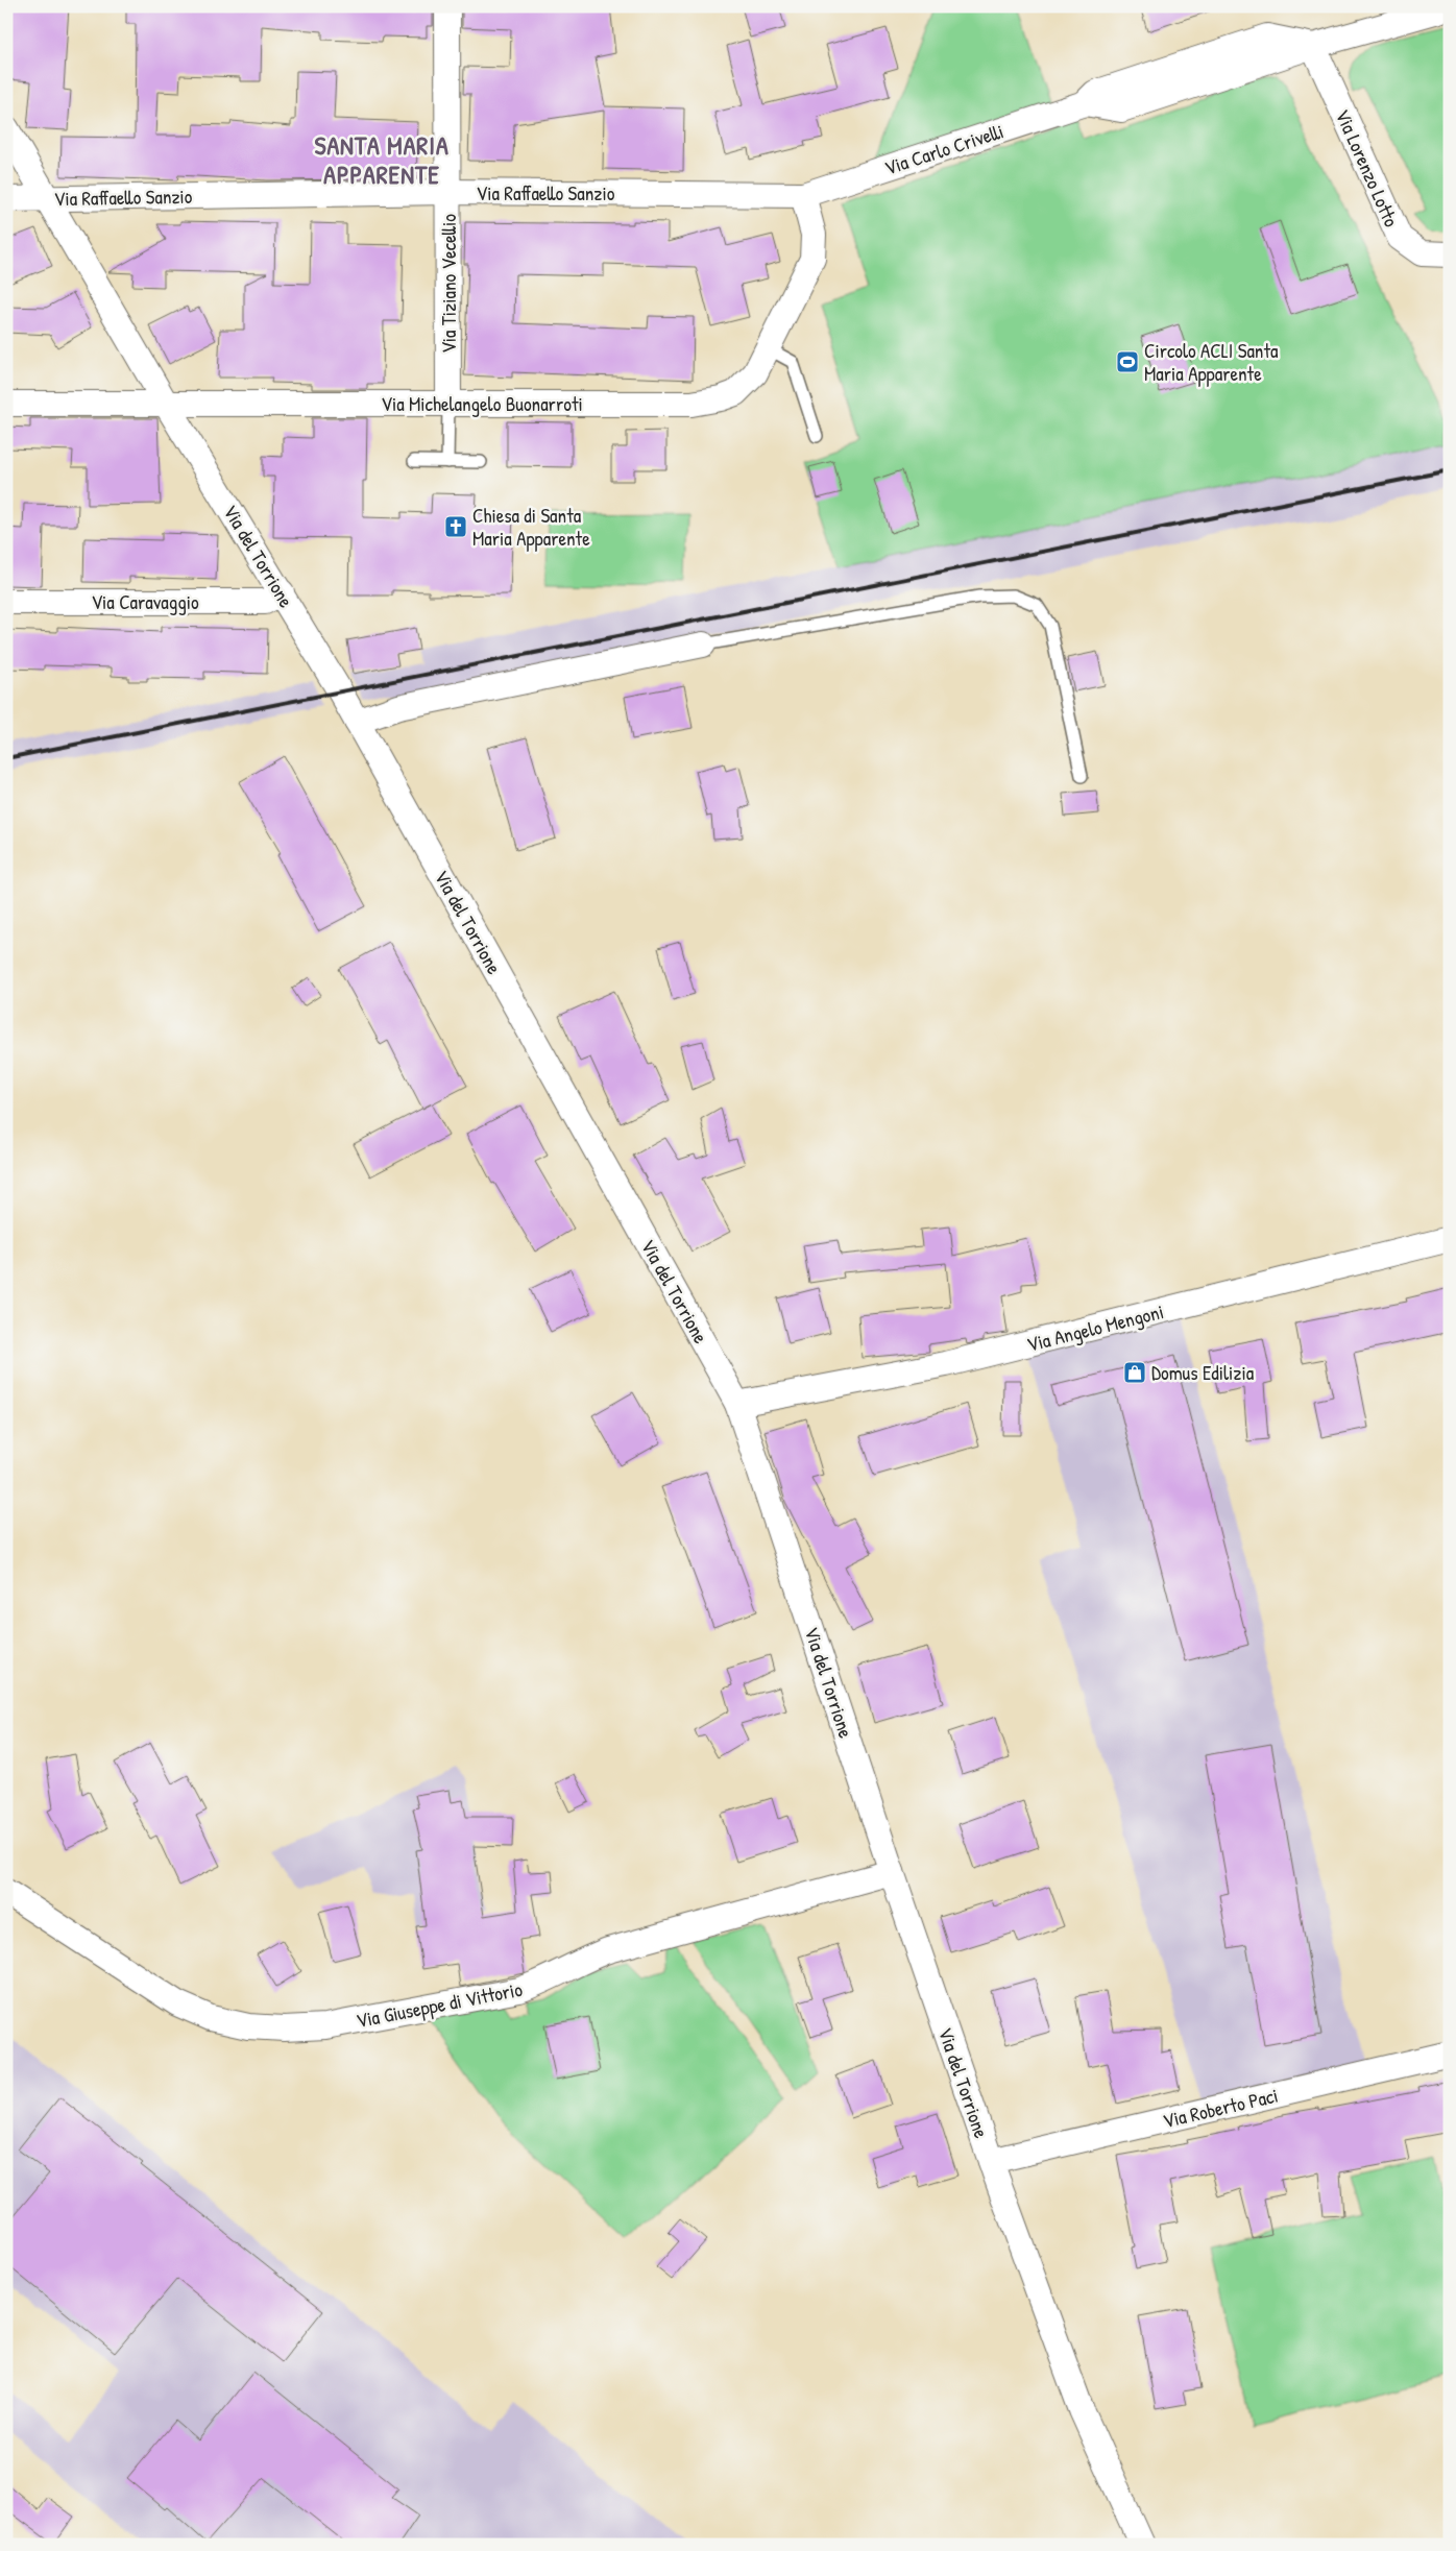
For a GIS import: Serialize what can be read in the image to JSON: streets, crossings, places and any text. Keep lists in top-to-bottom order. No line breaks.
{"streets":{"street":["Via Carlo Crivelli","Via Lorenzo Lotto","Via Raffaello Sanzio","Via Tiziano Vecellio","Via Michelangelo Buonarroti","Via del Torrione","Via Caravaggio","Via Angelo Mengoni","Via Giuseppe di Vittorio","Via Roberto Paci"]},"crossings":[["Via Carlo Crivelli","Via Lorenzo Lotto"],["Via Carlo Crivelli","Via Raffaello Sanzio"],["Via Carlo Crivelli","Via Michelangelo Buonarroti"],["Via Raffaello Sanzio","Via Tiziano Vecellio"],["Via Raffaello Sanzio","Via Michelangelo Buonarroti"],["Via Raffaello Sanzio","Via del Torrione"],["Via Tiziano Vecellio","Via Michelangelo Buonarroti"],["Via Michelangelo Buonarroti","Via del Torrione"],["Via del Torrione","Via Caravaggio"],["Via del Torrione","Via Angelo Mengoni"],["Via del Torrione","Via Giuseppe di Vittorio"],["Via del Torrione","Via Roberto Paci"]],"districts":["SANTA MARIA APPARENTE"],"places":{"sports":["Circolo ACLI Santa Maria Apparente"],"church":["Chiesa di Santa Maria Apparente"],"shop":["Domus Edilizia"]}}
